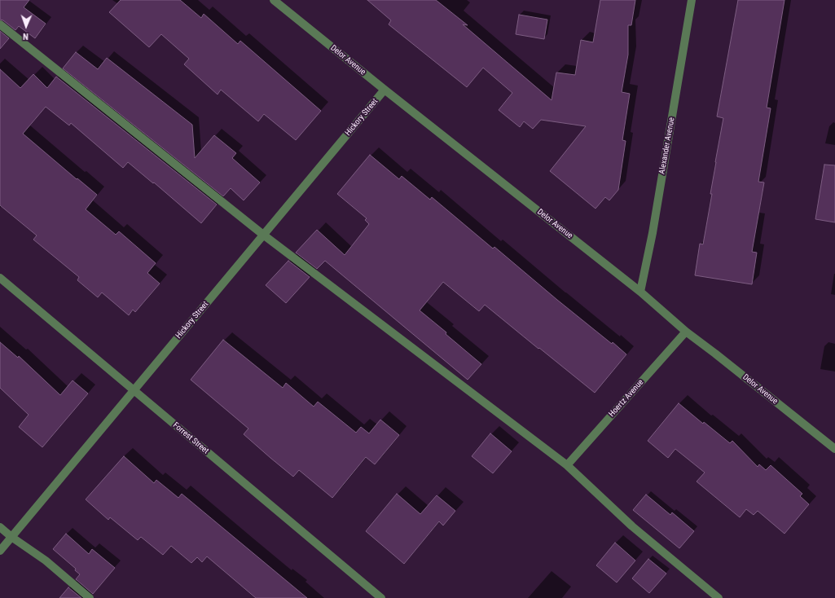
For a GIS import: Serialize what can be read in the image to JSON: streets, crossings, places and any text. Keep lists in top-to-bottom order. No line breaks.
{"streets":{"street":["Delor Avenue","Hickory Street","Alexander Avenue","Hoertz Avenue","Forrest Street"]},"crossings":[["Delor Avenue","Hickory Street"],["Delor Avenue","Alexander Avenue"],["Delor Avenue","Hoertz Avenue"],["Hickory Street","Forrest Street"]],"north":"bottom"}
